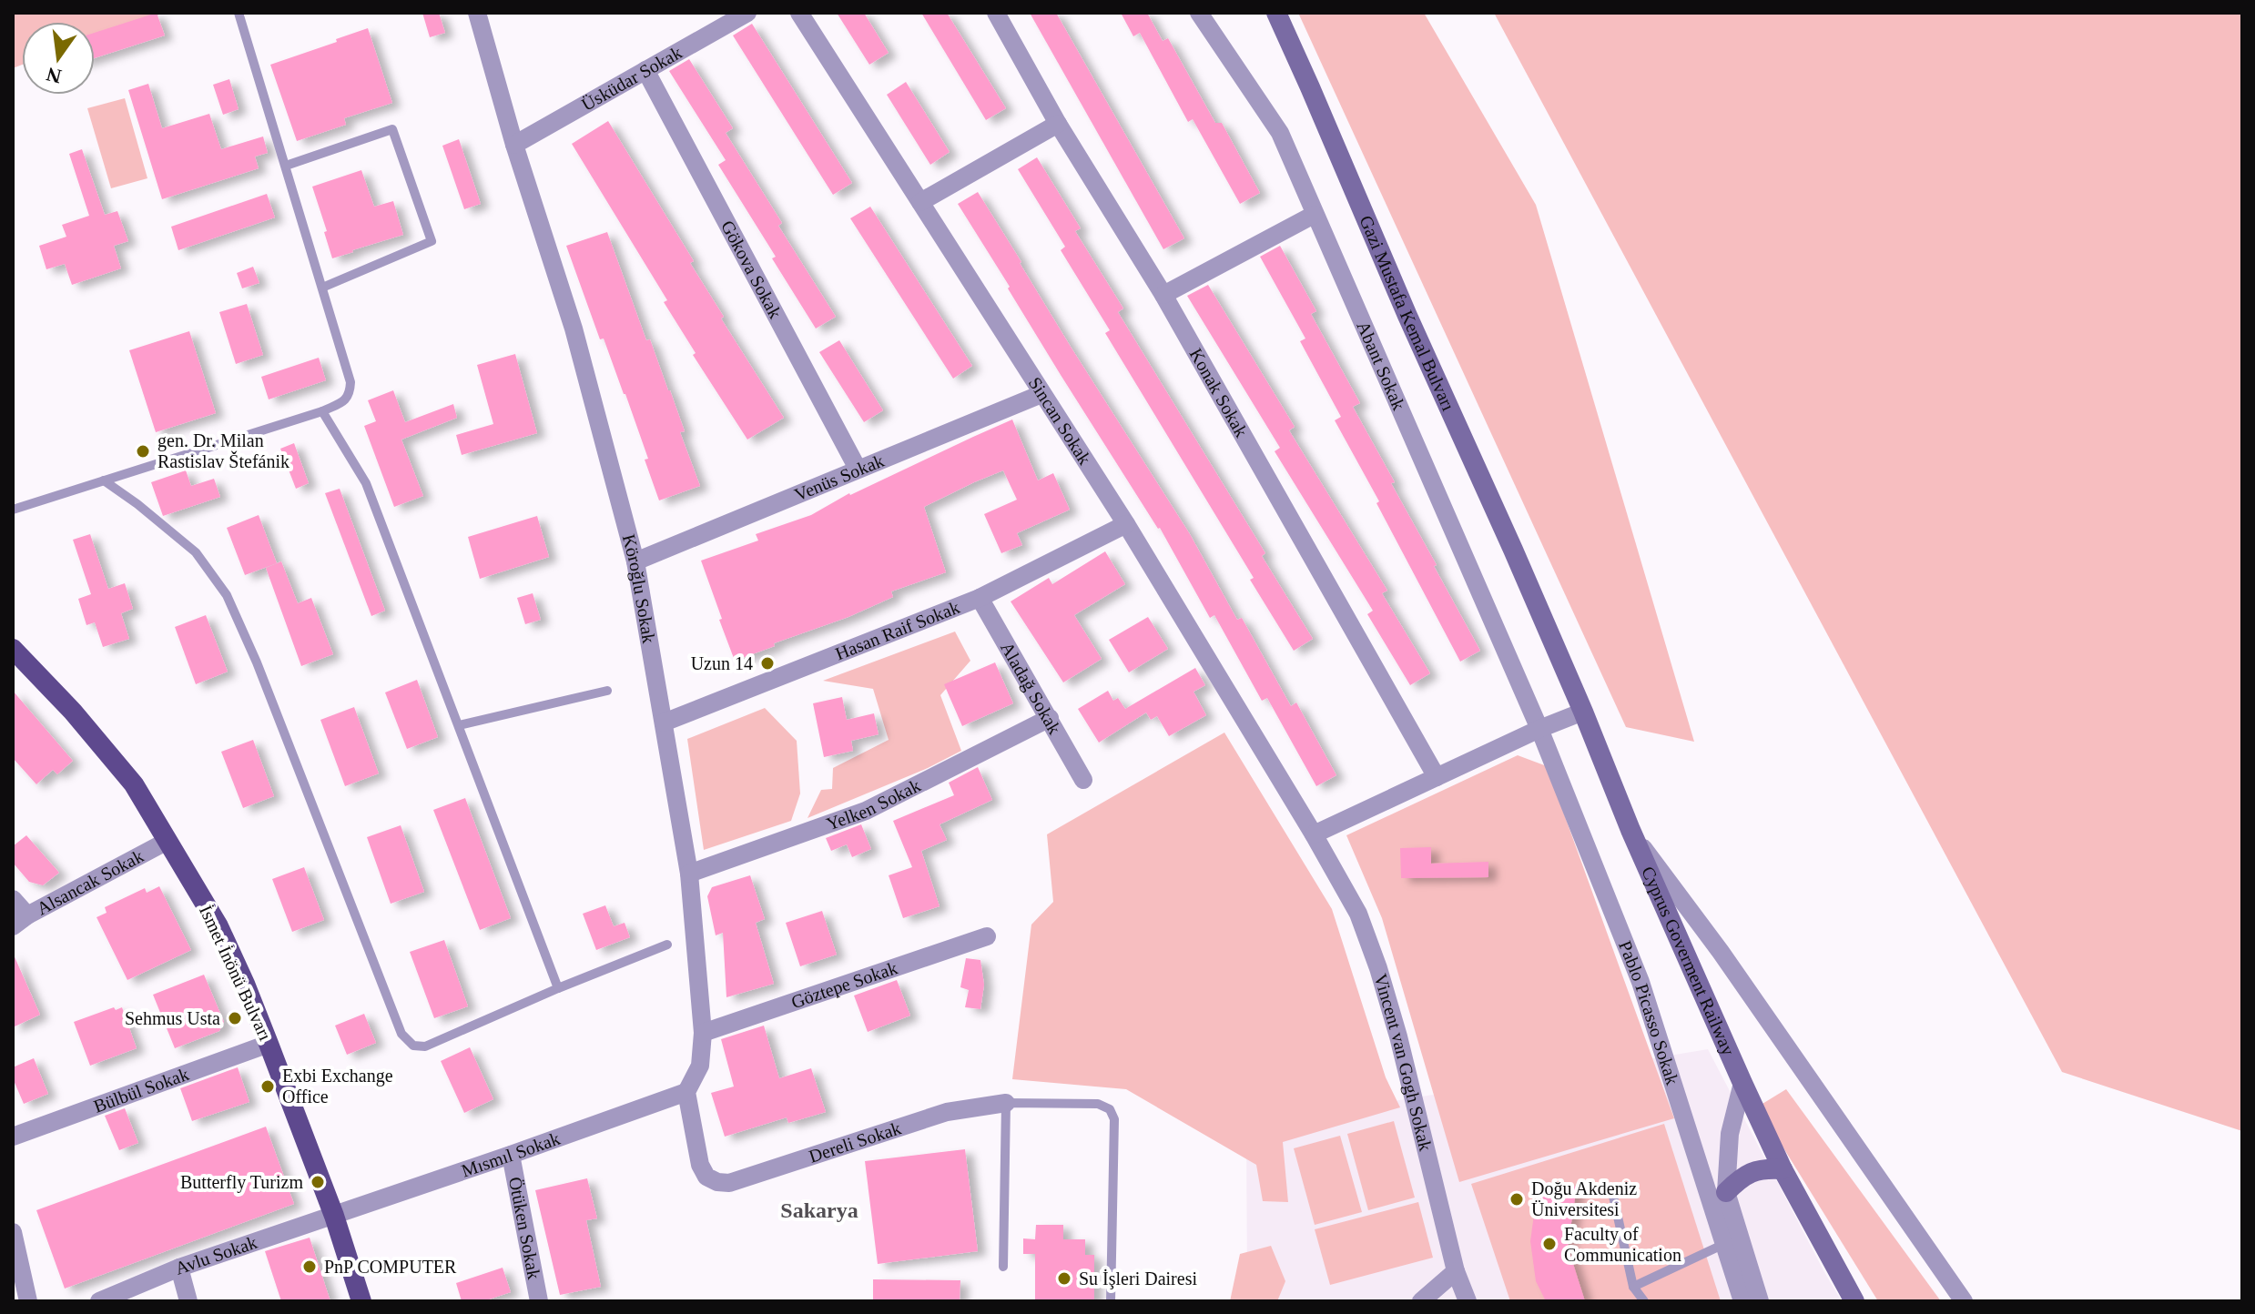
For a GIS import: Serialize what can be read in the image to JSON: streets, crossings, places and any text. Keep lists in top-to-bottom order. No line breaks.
{"streets":{"main road":["Gazi Mustafa Kemal Bulvarı","Cyprus Goverment Railway","İsmet İnönü Bulvarı"],"street":["Üsküdar Sokak","Gökova Sokak","Abant Sokak","Konak Sokak","Sincan Sokak","Venüs Sokak","Köroğlu Sokak","Hasan Raif Sokak","Aladağ Sokak","Yelken Sokak","Alsancak Sokak","Göztepe Sokak","Pablo Picasso Sokak","Vincent van Gogh Sokak","Bülbül Sokak","Dereli Sokak","Mısmıl Sokak","Ötüken Sokak","Avlu Sokak"]},"crossings":[["Üsküdar Sokak","Gökova Sokak"],["Üsküdar Sokak","Köroğlu Sokak"],["Gökova Sokak","Venüs Sokak"],["Gazi Mustafa Kemal Bulvarı","Cyprus Goverment Railway"],["Abant Sokak","Pablo Picasso Sokak"],["Sincan Sokak","Venüs Sokak"],["Sincan Sokak","Hasan Raif Sokak"],["Sincan Sokak","Vincent van Gogh Sokak"],["Venüs Sokak","Köroğlu Sokak"],["Köroğlu Sokak","Hasan Raif Sokak"],["Köroğlu Sokak","Yelken Sokak"],["Köroğlu Sokak","Göztepe Sokak"],["Köroğlu Sokak","Dereli Sokak"],["Köroğlu Sokak","Mısmıl Sokak"],["Hasan Raif Sokak","Aladağ Sokak"],["Aladağ Sokak","Yelken Sokak"],["Alsancak Sokak","İsmet İnönü Bulvarı"],["İsmet İnönü Bulvarı","Bülbül Sokak"],["İsmet İnönü Bulvarı","Mısmıl Sokak"],["İsmet İnönü Bulvarı","Avlu Sokak"],["Dereli Sokak","Mısmıl Sokak"],["Mısmıl Sokak","Ötüken Sokak"],["Mısmıl Sokak","Avlu Sokak"]],"districts":["Sakarya"],"places":["gen. Dr. Milan Rastislav Štefánik","Uzun 14","Sehmus Usta","Exbi Exchange Office","Butterfly Turizm","Doğu Akdeniz Üniversitesi","Faculty of Communication","PnP COMPUTER","Su İşleri Dairesi"],"north":"bottom"}
